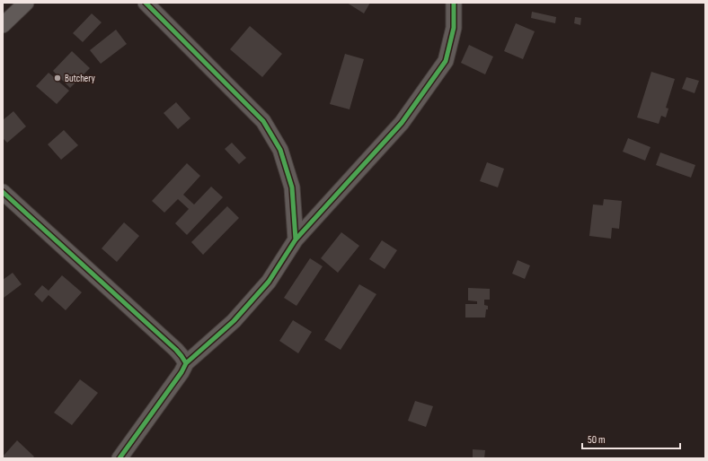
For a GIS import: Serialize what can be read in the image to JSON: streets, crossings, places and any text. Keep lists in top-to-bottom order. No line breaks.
{"places":["Butchery"],"scale_bar":"50 m"}
